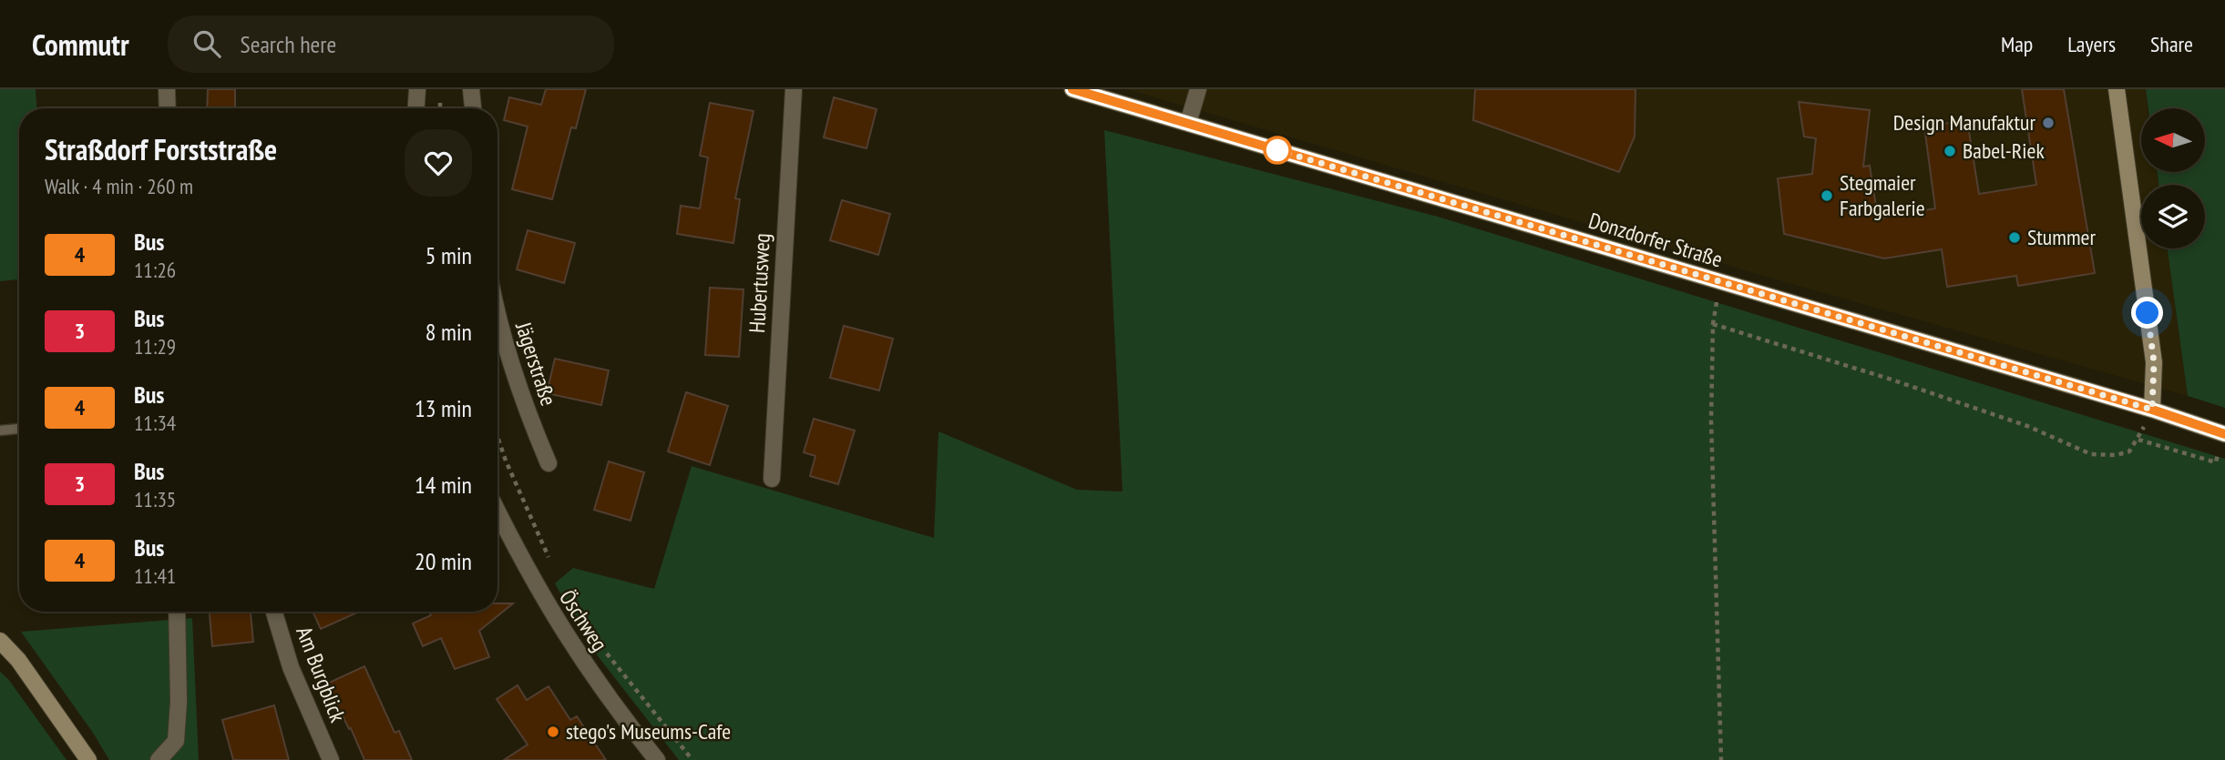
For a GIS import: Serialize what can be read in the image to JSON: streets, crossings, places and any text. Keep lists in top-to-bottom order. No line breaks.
{"streets":{"main road":["Donzdorfer Straße"],"street":["Hubertusweg","Jägerstraße","Öschweg","Am Burgblick"]},"places":["Design Manufaktur","Babel-Riek","Stegmaier Farbgalerie","Stummer","stego's Museums-Cafe"],"lines":["bus line 4"],"north":"left","page":{"header":"Commutr","search":"Search here","nav":["Map","Layers","Share"],"heading":["Straßdorf Forststraße","Walk · 4 min · 260 m"],"list":[{"mark":"4","name":"Bus","note":"11:26","value":"5 min"},{"mark":"3","name":"Bus","note":"11:29","value":"8 min"},{"mark":"4","name":"Bus","note":"11:34","value":"13 min"},{"mark":"3","name":"Bus","note":"11:35","value":"14 min"},{"mark":"4","name":"Bus","note":"11:41","value":"20 min"}]}}
